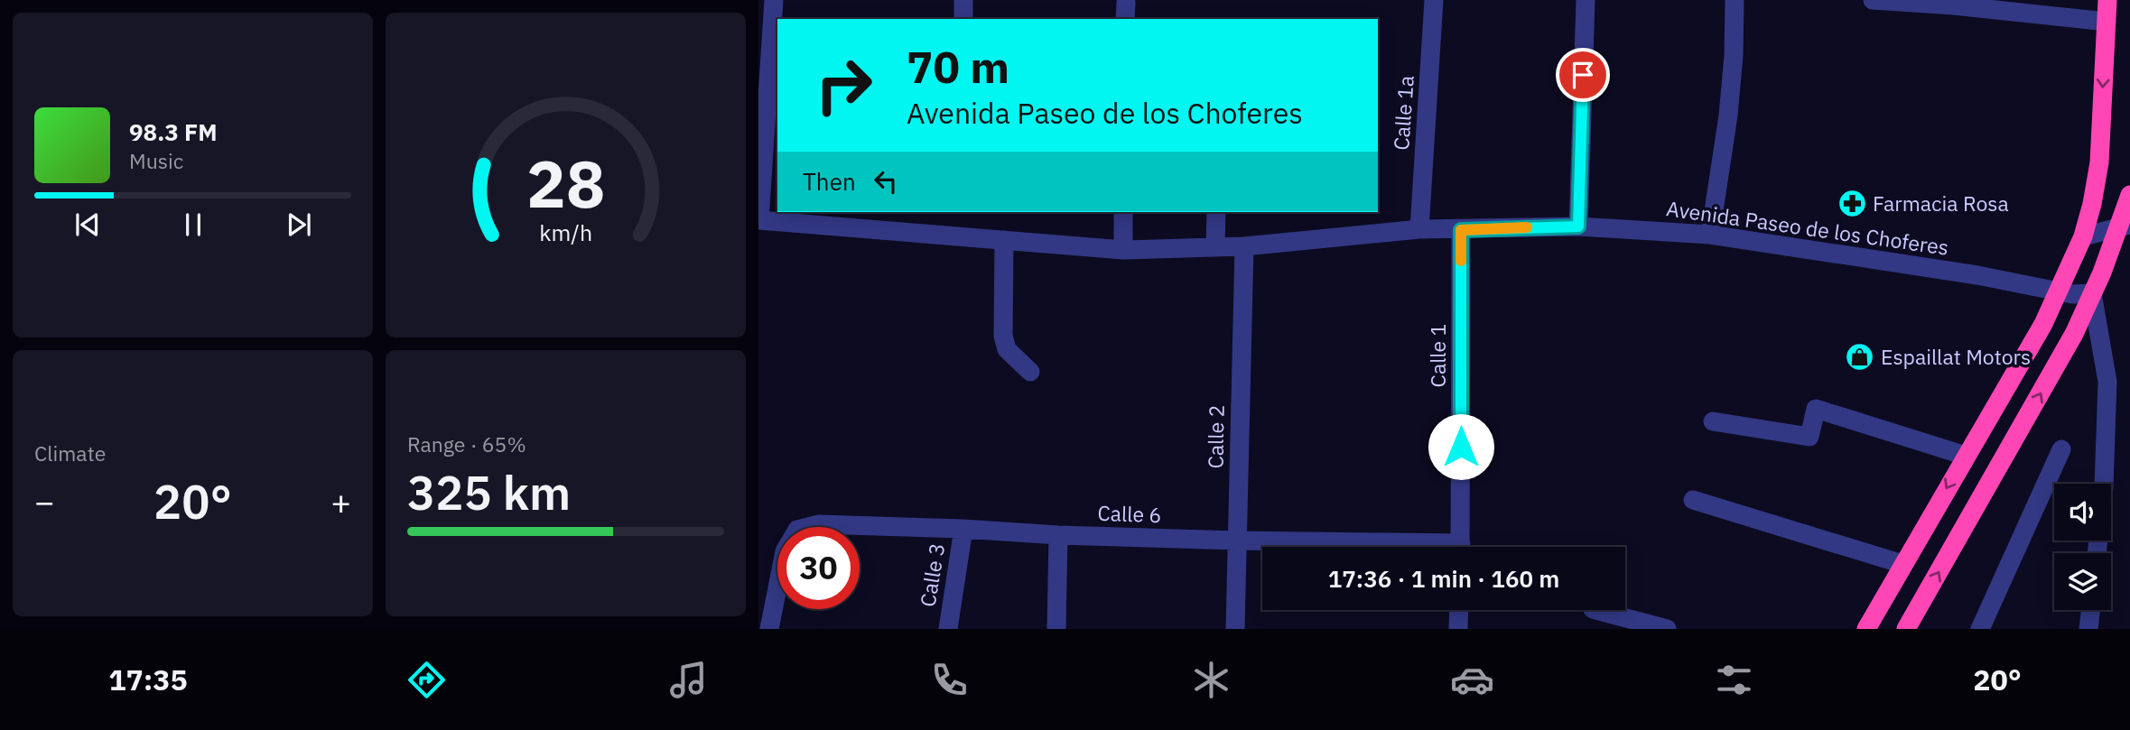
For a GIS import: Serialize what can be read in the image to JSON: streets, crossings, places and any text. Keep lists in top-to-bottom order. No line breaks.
{"streets":{"street":["Calle 1a","Avenida Paseo de los Choferes","Calle 1","Calle 2","Calle 6","Calle 3"]},"crossings":[["Calle 1a","Avenida Paseo de los Choferes"],["Avenida Paseo de los Choferes","Calle 1"],["Avenida Paseo de los Choferes","Calle 2"],["Calle 2","Calle 6"],["Calle 6","Calle 3"]],"places":{"pharmacy":["Farmacia Rosa"],"shop":["Espaillat Motors"]},"page":{"turn":["70 m","Avenida Paseo de los Choferes"],"song":["98.3 FM","Music"],"then":"Then","tile":["Climate",["Range · 65%","325 km"]],"heat":["−","20°","+"],"limit":"30","trip":"17:36 · 1 min · 160 m","tabs":["17:35","20°"],"gauge":["28","km/h"]}}
